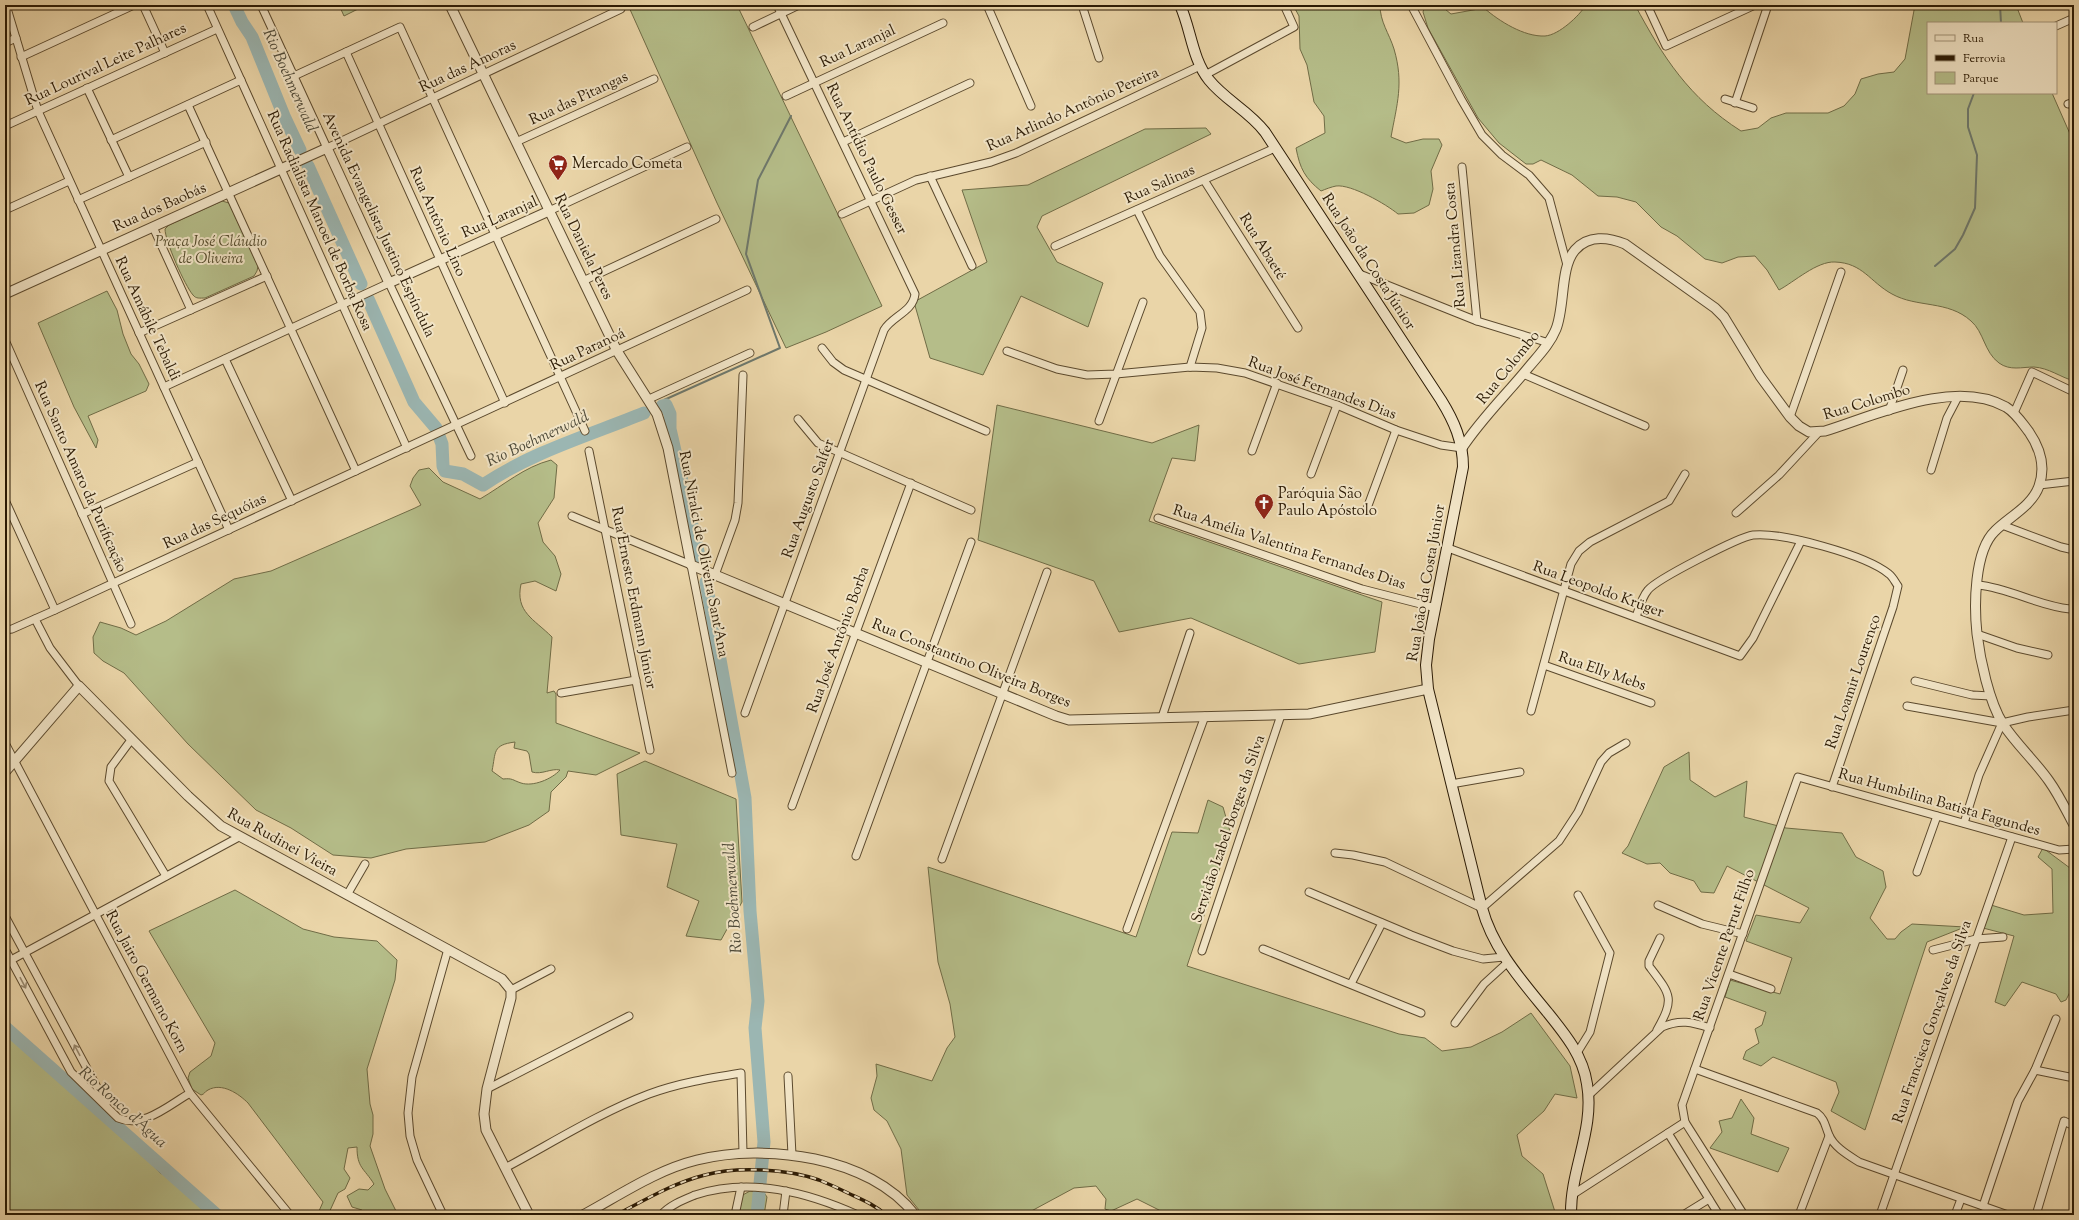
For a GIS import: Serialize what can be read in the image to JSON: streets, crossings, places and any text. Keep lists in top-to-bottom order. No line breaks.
{"streets":{"main road":["Rua João da Costa Júnior"],"street":["Rua Laranjal","Rua Lourival Leite Palhares","Rua das Amoras","Rua das Pitangas","Rua Arlindo Antônio Pereira","Rua Antídio Paulo Gesser","Rua Salinas","Rua dos Baobás","Rua Radialista Manoel de Borba Rosa","Rua Antônio Lino","Avenida Evangelista Justino Espíndula","Rua Lizandra Costa","Rua Daniela Peres","Rua Abaeté","Rua Amábile Tebaldi","Rua Paranoá","Rua Colombo","Rua José Fernandes Dias","Rua Santo Amaro da Purificação","Rua Augusto Salfer","Rua das Sequóias","Rua Amélia Valentina Fernandes Dias","Rua Niralci de Oliveira Sant'Ana","Rua Leopoldo Krüger","Rua Ernesto Erdmann Júnior","Rua José Antônio Borba","Rua Constantino Oliveira Borges","Rua Elly Mebs","Rua Loamir Lourenço","Rua Humbilina Batista Fagundes","Servidão Izabel Borges da Silva","Rua Rudinei Vieira","Rua Vicente Perrut Filho","Rua Jairo Germano Korn","Rua Francisca Gonçalves da Silva"]},"crossings":[["Rua Laranjal","Rua Antídio Paulo Gesser"],["Rua Laranjal","Rua Antônio Lino"],["Rua Laranjal","Avenida Evangelista Justino Espíndula"],["Rua Laranjal","Rua Daniela Peres"],["Rua Lourival Leite Palhares","Rua Radialista Manoel de Borba Rosa"],["Rua Lourival Leite Palhares","Rua Amábile Tebaldi"],["Rua das Amoras","Rua dos Baobás"],["Rua das Amoras","Rua Antônio Lino"],["Rua das Amoras","Avenida Evangelista Justino Espíndula"],["Rua das Amoras","Rua Daniela Peres"],["Rua das Pitangas","Rua Daniela Peres"],["Rua Arlindo Antônio Pereira","Rua Antídio Paulo Gesser"],["Rua Arlindo Antônio Pereira","Rua João da Costa Júnior"],["Rua Antídio Paulo Gesser","Rua Augusto Salfer"],["Rua Salinas","Rua Abaeté"],["Rua Salinas","Rua João da Costa Júnior"],["Rua dos Baobás","Rua Radialista Manoel de Borba Rosa"],["Rua dos Baobás","Avenida Evangelista Justino Espíndula"],["Rua dos Baobás","Rua Amábile Tebaldi"],["Rua Radialista Manoel de Borba Rosa","Rua das Sequóias"],["Rua Antônio Lino","Rua Paranoá"],["Avenida Evangelista Justino Espíndula","Rua Paranoá"],["Rua Daniela Peres","Rua Paranoá"],["Rua Daniela Peres","Rua Niralci de Oliveira Sant'Ana"],["Rua João da Costa Júnior","Rua Colombo"],["Rua João da Costa Júnior","Rua José Fernandes Dias"],["Rua João da Costa Júnior","Rua Amélia Valentina Fernandes Dias"],["Rua João da Costa Júnior","Rua Leopoldo Krüger"],["Rua João da Costa Júnior","Rua Constantino Oliveira Borges"],["Rua Amábile Tebaldi","Rua das Sequóias"],["Rua Paranoá","Rua das Sequóias"],["Rua Paranoá","Rua Niralci de Oliveira Sant'Ana"],["Rua Colombo","Rua José Fernandes Dias"],["Rua Santo Amaro da Purificação","Rua das Sequóias"],["Rua Augusto Salfer","Rua Constantino Oliveira Borges"],["Rua das Sequóias","Rua Rudinei Vieira"],["Rua Niralci de Oliveira Sant'Ana","Rua Constantino Oliveira Borges"],["Rua Leopoldo Krüger","Rua Loamir Lourenço"],["Rua Ernesto Erdmann Júnior","Rua Constantino Oliveira Borges"],["Rua José Antônio Borba","Rua Constantino Oliveira Borges"],["Rua Constantino Oliveira Borges","Servidão Izabel Borges da Silva"],["Rua Loamir Lourenço","Rua Humbilina Batista Fagundes"],["Rua Humbilina Batista Fagundes","Rua Vicente Perrut Filho"],["Rua Humbilina Batista Fagundes","Rua Francisca Gonçalves da Silva"]],"water":["Rio Boehmerwald","Rio Ronco d'Água"],"parks":["Praça José Cláudio de Oliveira"],"places":{"supermarket":["Mercado Cometa"],"church":["Paróquia São Paulo Apóstolo"]},"legend":["Rua","Ferrovia","Parque"]}
